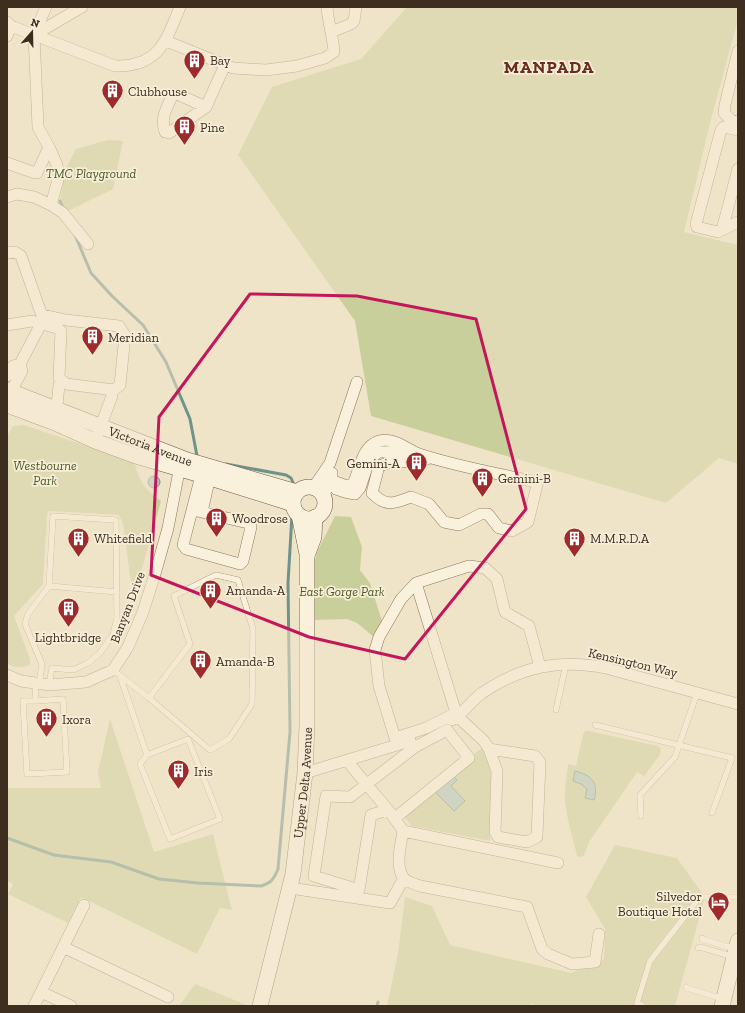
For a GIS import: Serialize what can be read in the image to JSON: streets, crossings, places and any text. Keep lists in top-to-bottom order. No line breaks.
{"streets":{"street":["Victoria Avenue","Banyan Drive","Kensington Way","Upper Delta Avenue"]},"crossings":[["Victoria Avenue","Banyan Drive"],["Victoria Avenue","Upper Delta Avenue"],["Kensington Way","Upper Delta Avenue"]],"districts":["MANPADA"],"parks":["TMC Playground","Westbourne Park","East Gorge Park"],"places":{"building":["Bay","Clubhouse","Pine","Meridian","Gemini-A","Gemini-B","Woodrose","Whitefield","M.M.R.D.A","Amanda-A","Lightbridge","Amanda-B","Ixora","Iris"],"hotel":["Silvedor Boutique Hotel"]},"north":"top"}
